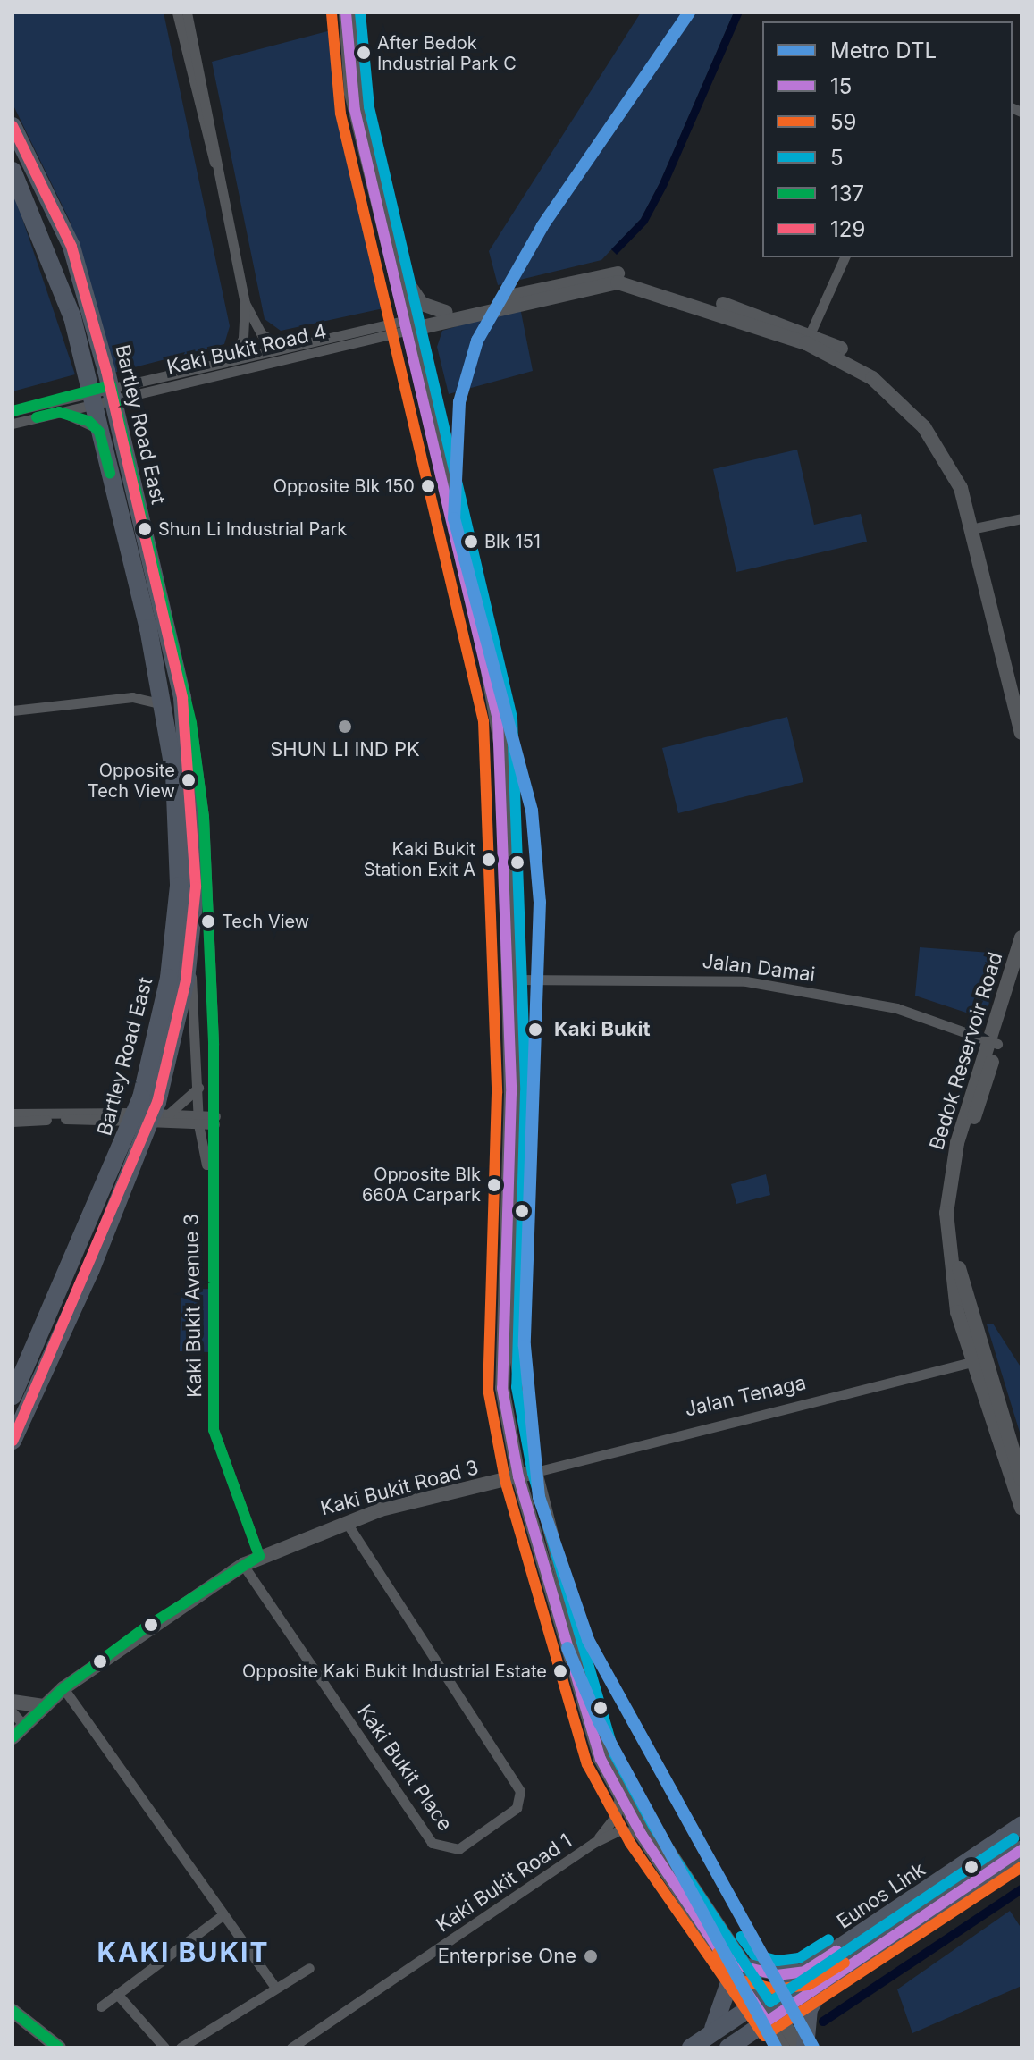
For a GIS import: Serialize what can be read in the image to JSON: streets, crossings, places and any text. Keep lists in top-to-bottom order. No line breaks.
{"streets":{"highway":["Bartley Road East","Eunos Link"],"main road":["Bedok Reservoir Road","Jalan Tenaga","Kaki Bukit Road 3"],"street":["Kaki Bukit Road 4","Jalan Damai","Kaki Bukit Avenue 3","Kaki Bukit Place","Kaki Bukit Road 1"]},"crossings":[["Kaki Bukit Road 4","Kaki Bukit Avenue 3"],["Jalan Damai","Bedok Reservoir Road"],["Bedok Reservoir Road","Jalan Tenaga"],["Kaki Bukit Avenue 3","Kaki Bukit Road 3"],["Jalan Tenaga","Kaki Bukit Road 3"],["Kaki Bukit Road 3","Kaki Bukit Place"]],"districts":["KAKI BUKIT"],"places":["After Bedok Industrial Park C","Opposite Blk 150","Shun Li Industrial Park","Blk 151","SHUN LI IND PK","Opposite Tech View","Kaki Bukit Station Exit A","Tech View","Kaki Bukit","Opposite Blk 660A Carpark","Opposite Kaki Bukit Industrial Estate","Enterprise One"],"lines":["metro line DTL","transit line 15","transit line 5","transit line 59","transit line 129","transit line 137"],"legend":["Metro DTL","15","59","5","137","129"]}
